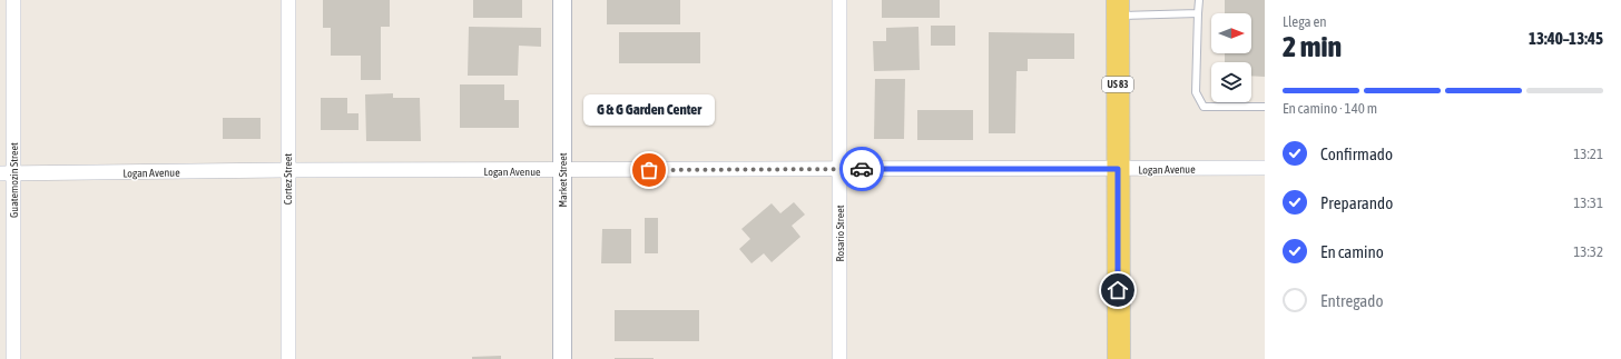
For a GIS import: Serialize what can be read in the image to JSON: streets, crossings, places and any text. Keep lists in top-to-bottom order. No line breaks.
{"streets":{"main road":["US 83"],"street":["Logan Avenue","Cortez Street","Guatemozin Street","Market Street","Rosario Street"]},"crossings":[["US 83","Logan Avenue"],["Logan Avenue","Cortez Street"],["Logan Avenue","Guatemozin Street"],["Logan Avenue","Market Street"],["Logan Avenue","Rosario Street"]],"places":["G & G Garden Center"],"north":"right","page":{"heading":["2 min","Llega en","13:40–13:45"],"bar":"En camino · 140 m","bubble":"G & G Garden Center","list":[["Confirmado","13:21"],["Preparando","13:31"],["En camino","13:32"],"Entregado"]}}
